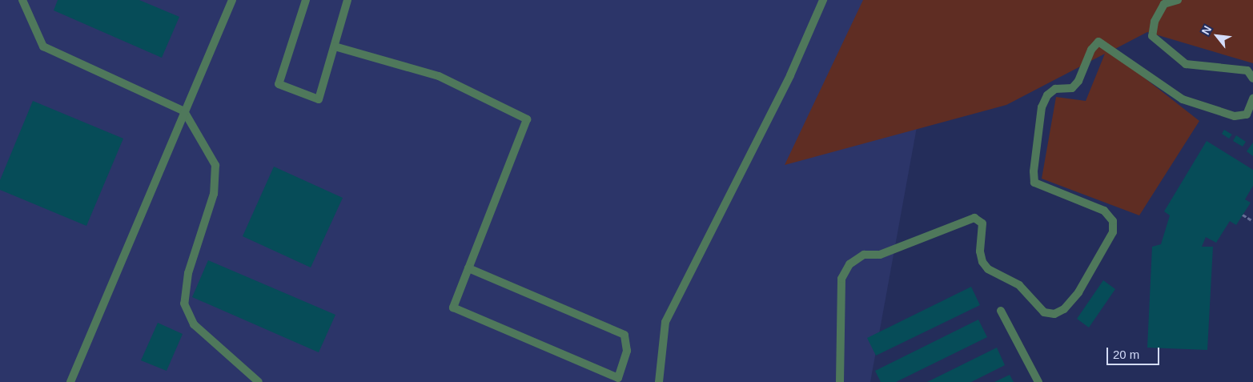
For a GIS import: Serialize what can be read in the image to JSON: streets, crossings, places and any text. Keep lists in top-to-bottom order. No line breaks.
{"scale_bar":"20 m","north":"top left"}
